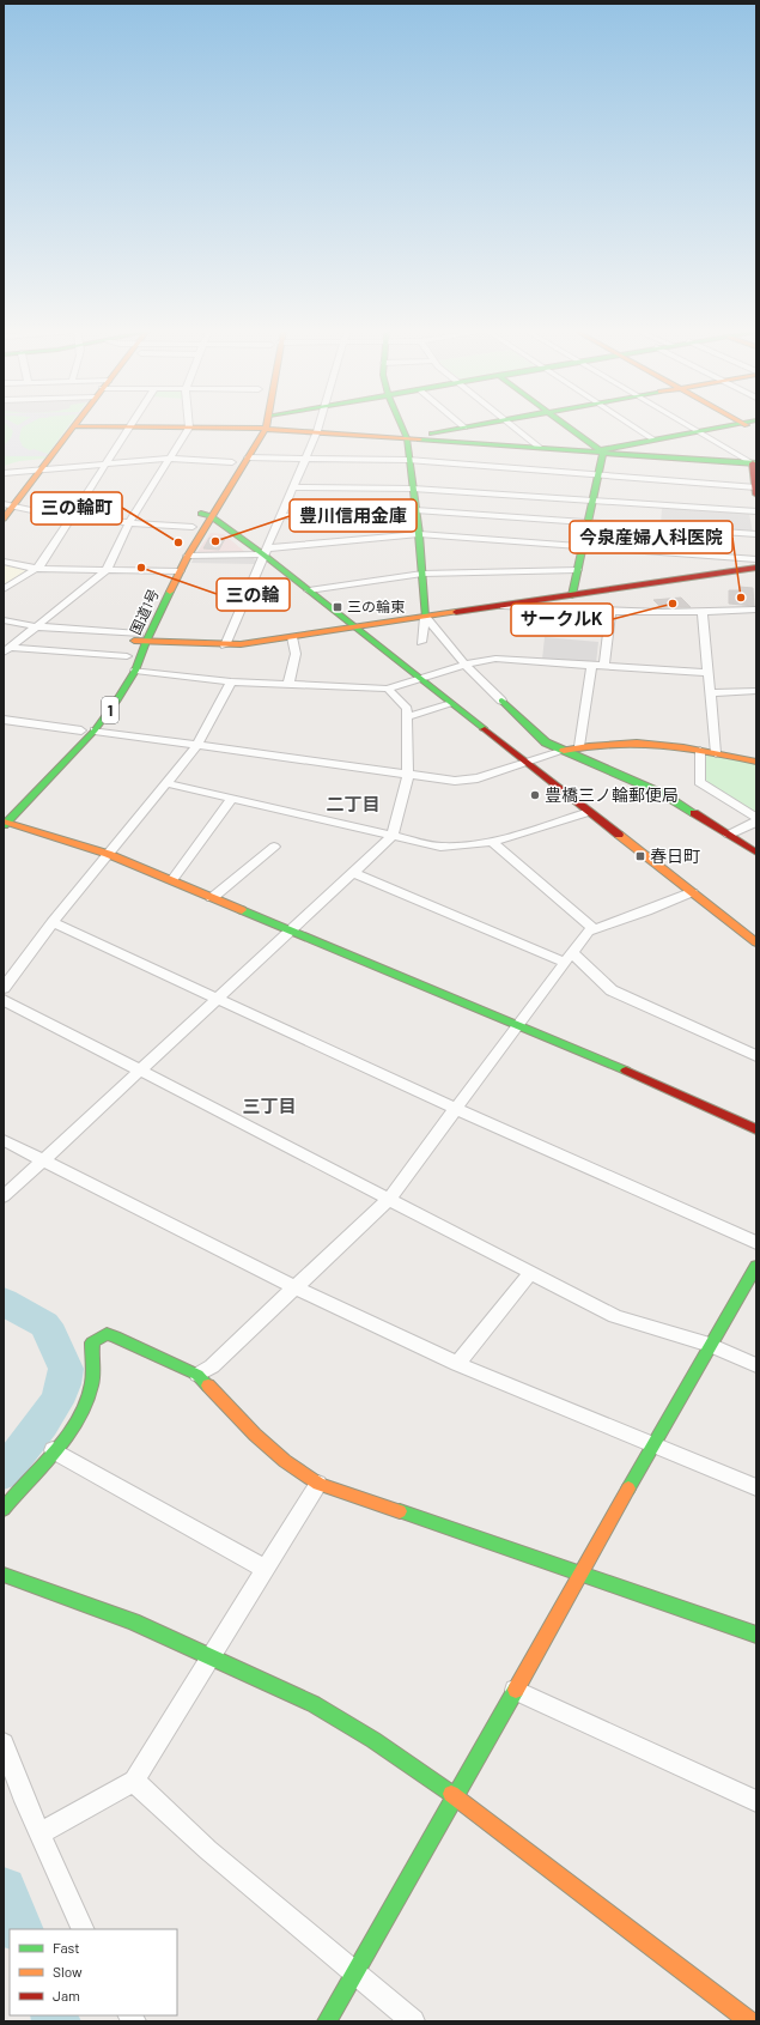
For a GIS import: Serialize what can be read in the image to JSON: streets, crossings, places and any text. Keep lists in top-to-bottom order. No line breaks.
{"streets":{"main road":["国道1号","1"]},"districts":["二丁目","三丁目"],"places":{"other":["豊川信用金庫","三の輪町","三の輪","今泉産婦人科医院","サークルK","豊橋三ノ輪郵便局"],"transit":["三の輪東","春日町"]},"legend":["Fast","Slow","Jam"]}
